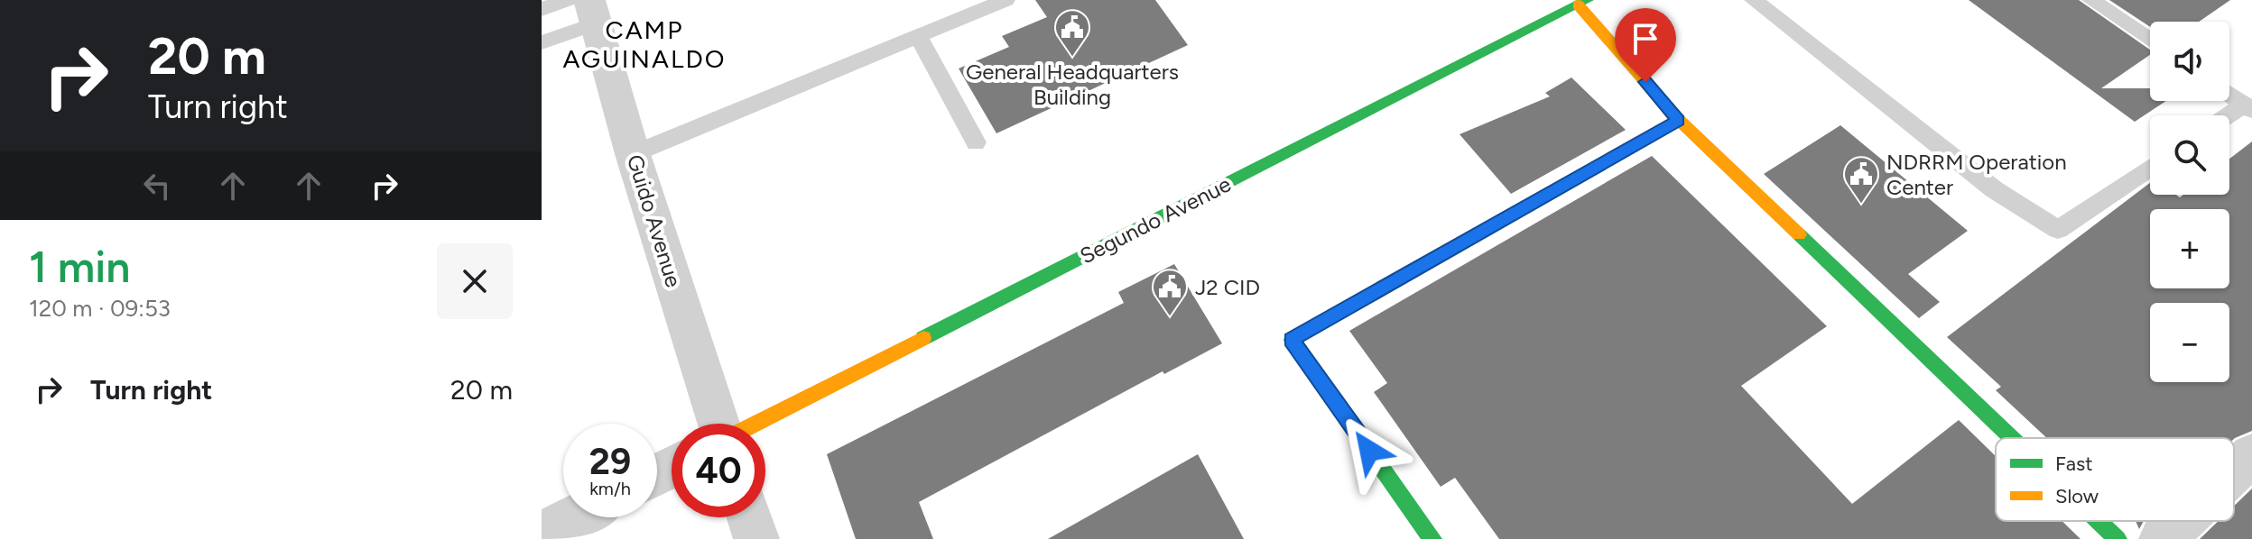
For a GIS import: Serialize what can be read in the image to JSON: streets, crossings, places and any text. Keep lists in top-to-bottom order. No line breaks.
{"streets":{"street":["Segundo Avenue","Guido Avenue"]},"districts":["CAMP AGUINALDO"],"places":{"public building":["General Headquarters Building","NDRRM Operation Center","J2 CID"]},"legend":["Fast","Slow"],"page":{"turn":["20 m","Turn right"],"map_buttons":["+","−"],"heading":["1 min","120 m · 09:53"],"list":[{"name":"Turn right","value":"20 m"}],"speed":"29 km/h","limit":"40"}}
